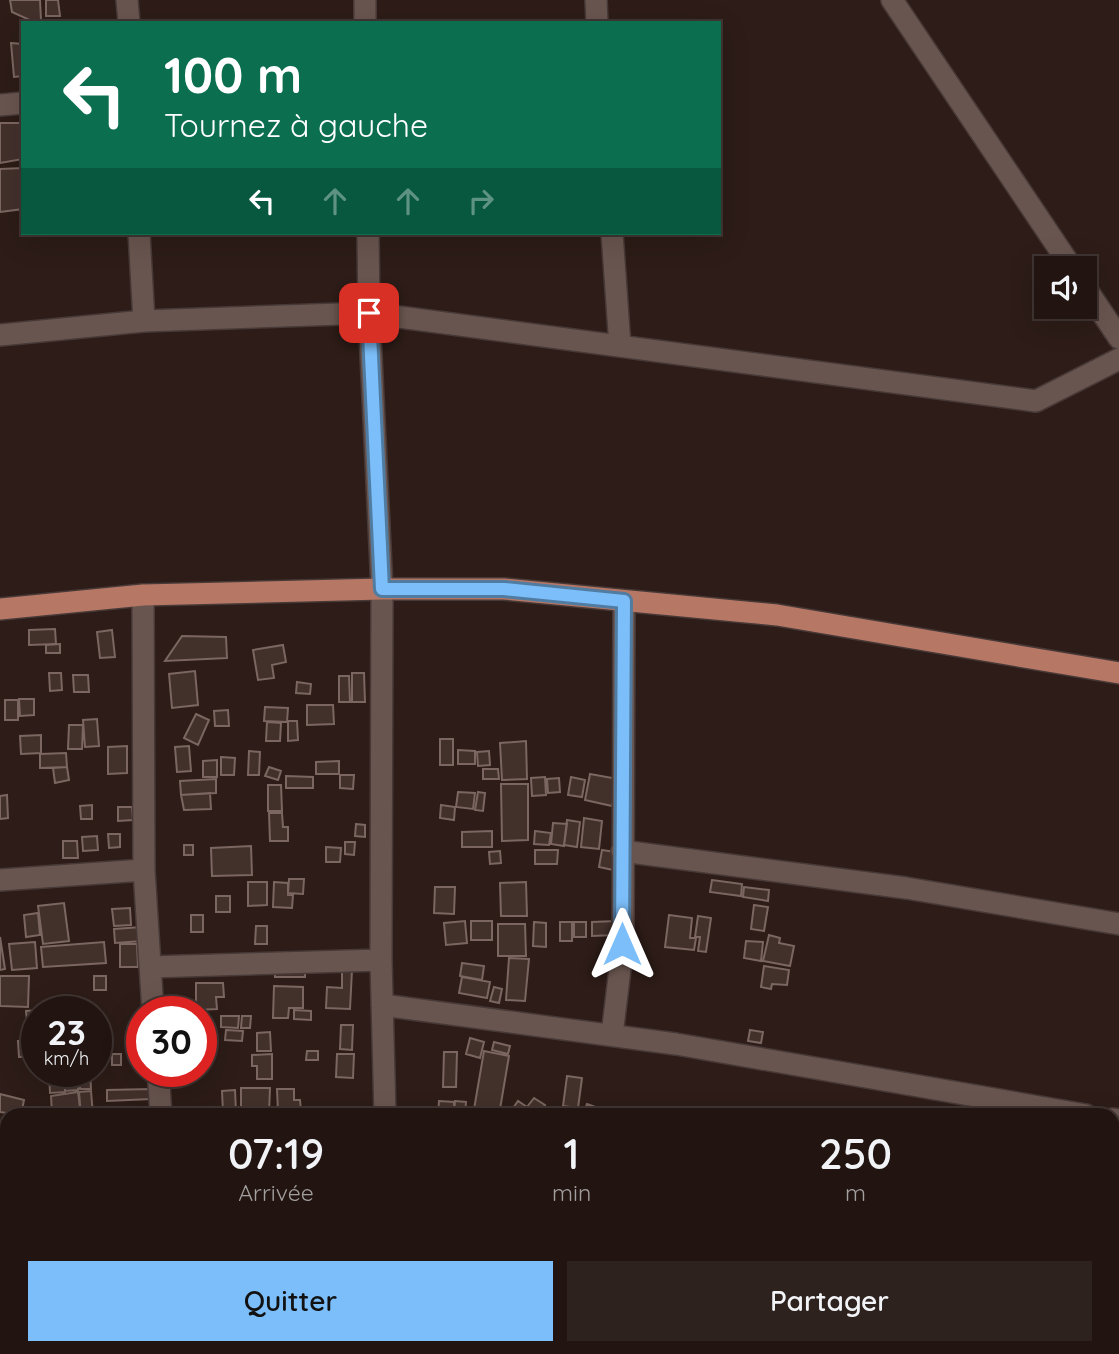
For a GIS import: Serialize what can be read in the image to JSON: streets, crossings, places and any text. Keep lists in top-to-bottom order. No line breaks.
{"page":{"turn":["100 m","Tournez à gauche"],"speed":"23 km/h","limit":"30","eta":["07:19","Arrivée","1","min","250","m"],"buttons":["Quitter","Partager"]}}
